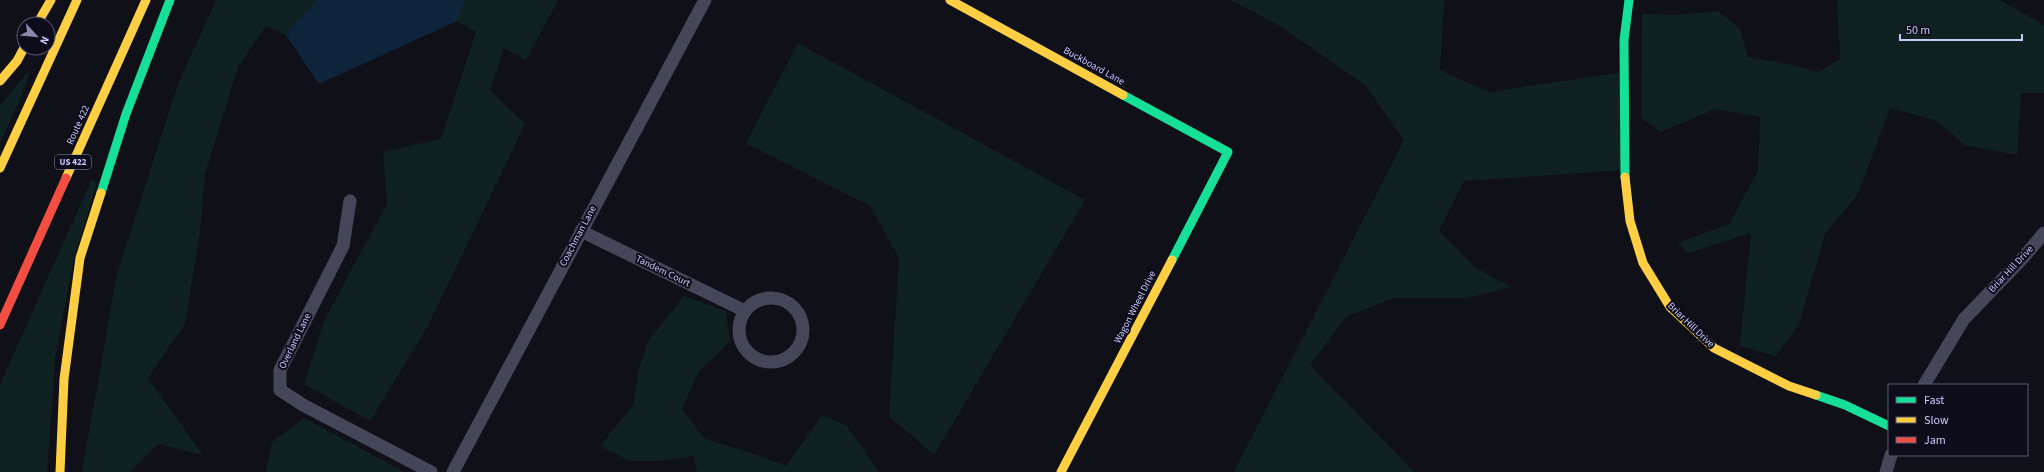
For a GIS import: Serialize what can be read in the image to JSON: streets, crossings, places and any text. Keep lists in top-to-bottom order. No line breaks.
{"streets":{"main road":["Buckboard Lane","Route 422","US 422","Briar Hill Drive","Wagon Wheel Drive"],"street":["Coachman Lane","Tandem Court","Overland Lane"]},"crossings":[["Buckboard Lane","Wagon Wheel Drive"],["Coachman Lane","Tandem Court"]],"legend":["Fast","Slow","Jam"],"scale_bar":"50 m","north":"bottom right"}
